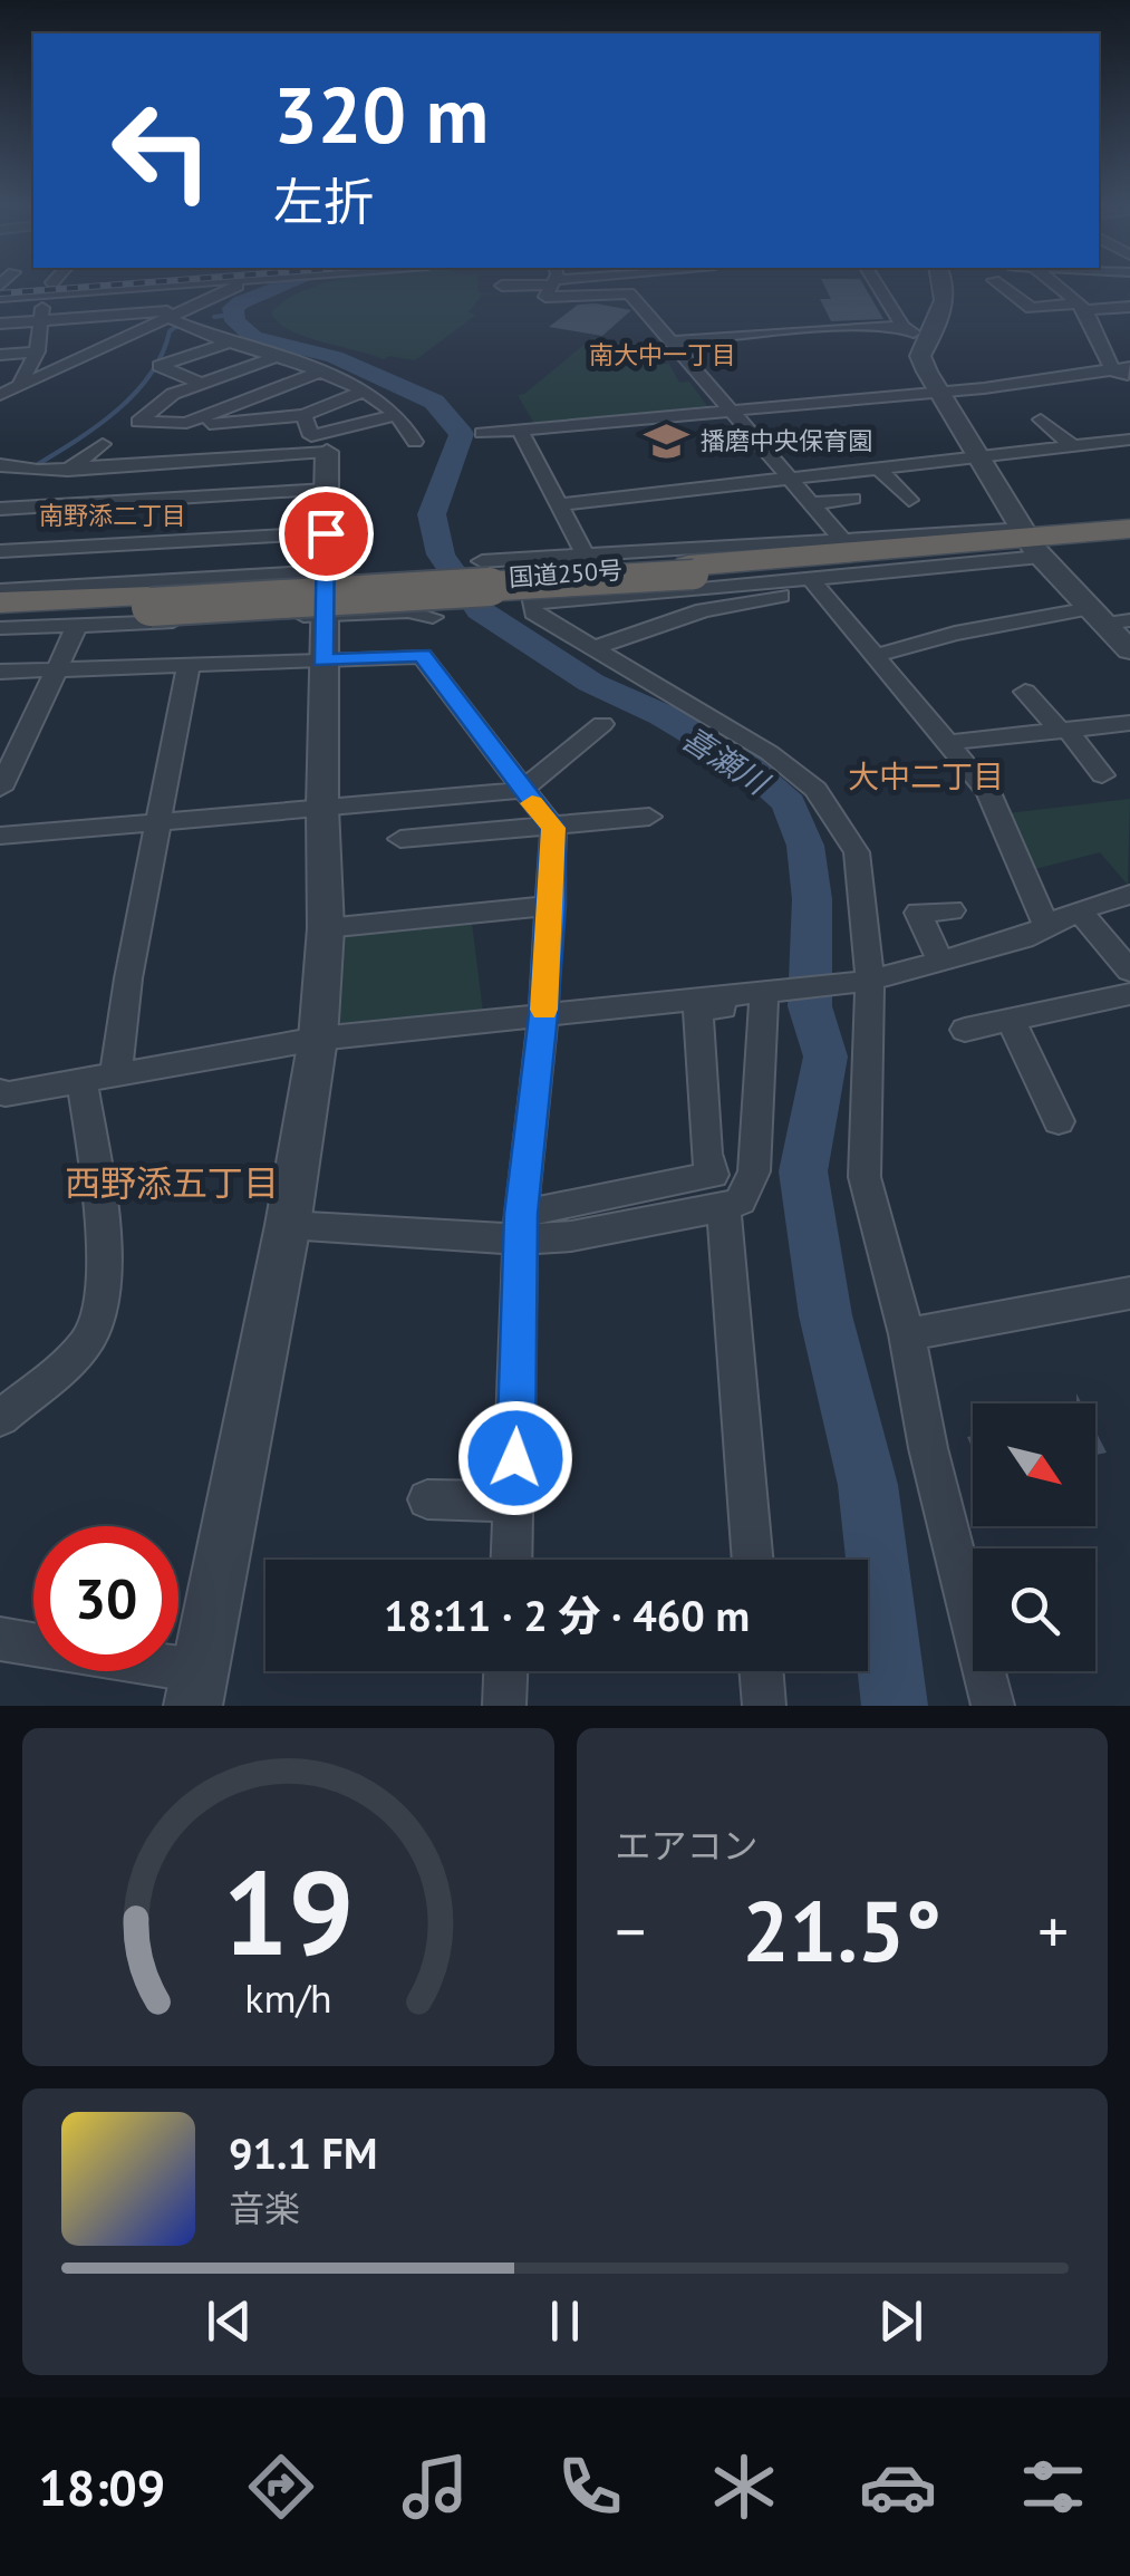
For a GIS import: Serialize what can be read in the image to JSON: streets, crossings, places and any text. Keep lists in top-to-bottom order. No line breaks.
{"streets":{"highway":["国道250号"]},"districts":["南大中一丁目","南野添二丁目","大中二丁目","西野添五丁目"],"water":["喜瀬川"],"places":{"school or university":["播磨中央保育園"]},"north":"bottom right","page":{"turn":["320 m","左折"],"limit":"30","trip":"18:11 · 2 分 · 460 m","tile":"エアコン","heat":["−","21.5°","+"],"song":["91.1 FM","音楽"],"tabs":"18:09","gauge":["19","km/h"]}}
